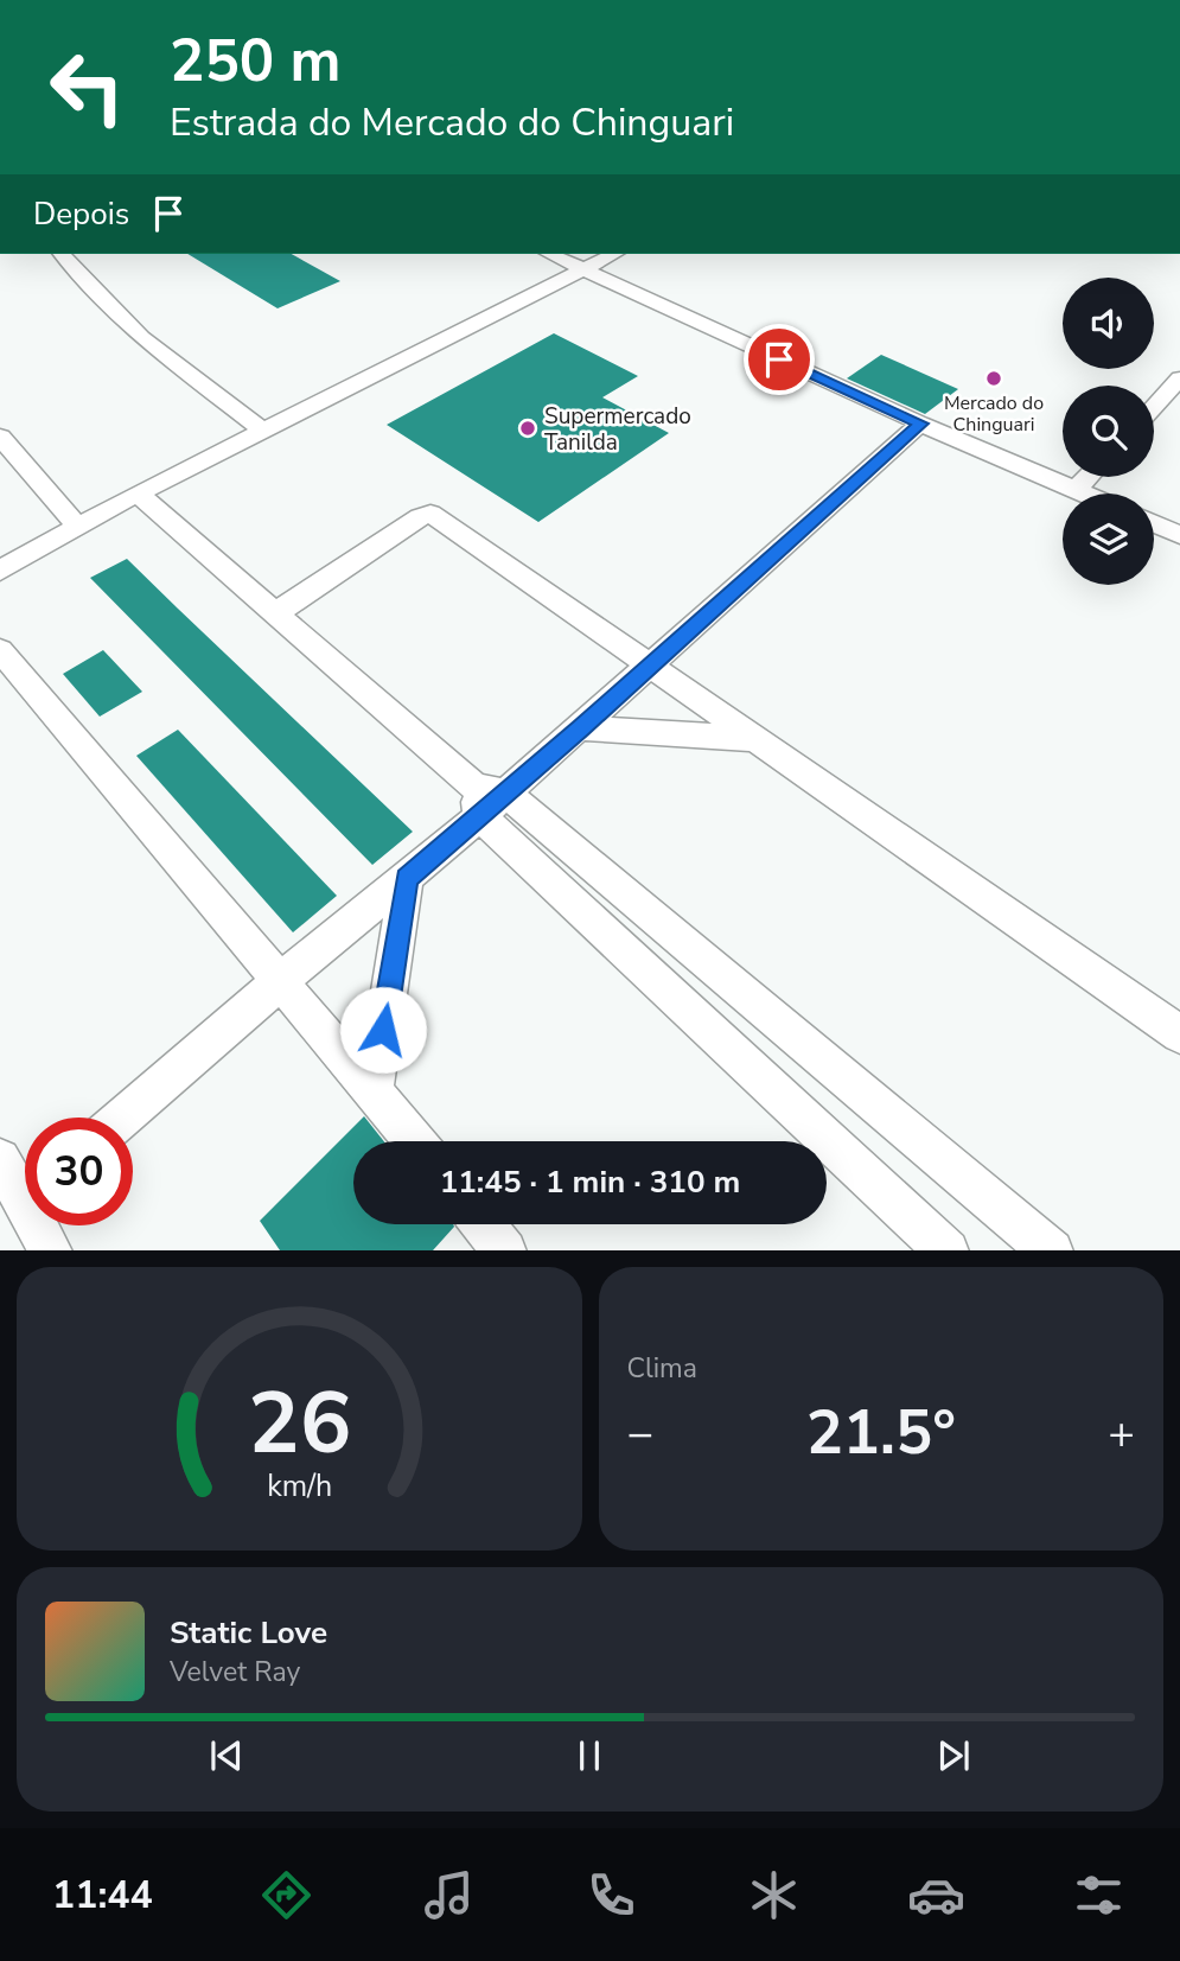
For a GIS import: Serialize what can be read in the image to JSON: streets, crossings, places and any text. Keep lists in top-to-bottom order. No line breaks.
{"places":["Mercado do Chinguari","Supermercado Tanilda"],"page":{"turn":["250 m","Estrada do Mercado do Chinguari"],"then":"Depois","limit":"30","trip":"11:45 · 1 min · 310 m","tile":"Clima","heat":["−","21.5°","+"],"song":["Static Love","Velvet Ray"],"tabs":"11:44","gauge":["26","km/h"]}}
